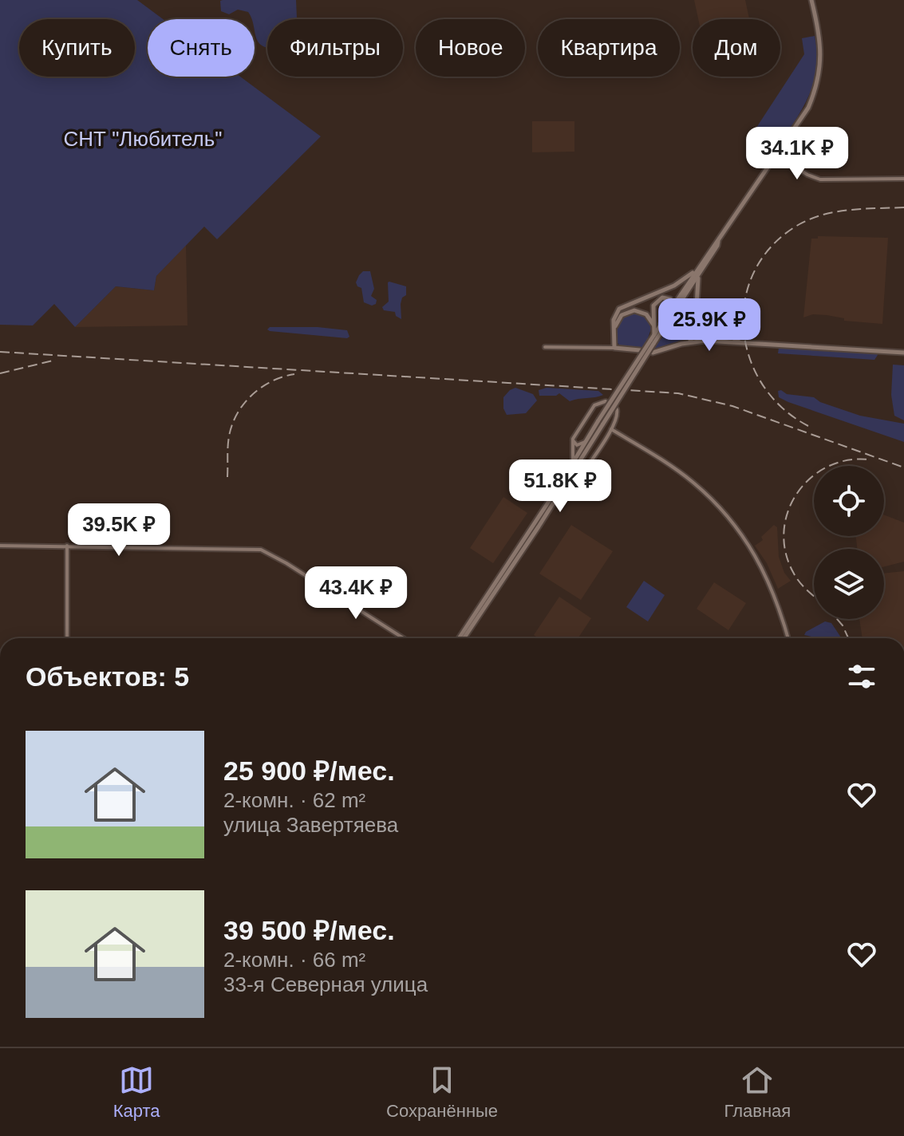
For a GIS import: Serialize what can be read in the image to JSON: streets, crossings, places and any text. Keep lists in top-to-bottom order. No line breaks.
{"parks":["СНТ \"Любитель\""],"page":{"chip":["Купить","Снять","Фильтры","Новое","Квартира","Дом"],"price":["34.1K ₽","25.9K ₽","51.8K ₽","39.5K ₽","43.4K ₽"],"heading":"Объектов: 5","list":[{"name":"25 900 ₽/мес.","note":"2-комн. · 62 m² · улица Завертяева"},{"name":"39 500 ₽/мес.","note":"2-комн. · 66 m² · 33-я Северная улица"}],"tabs":["Карта","Сохранённые","Главная"]}}
